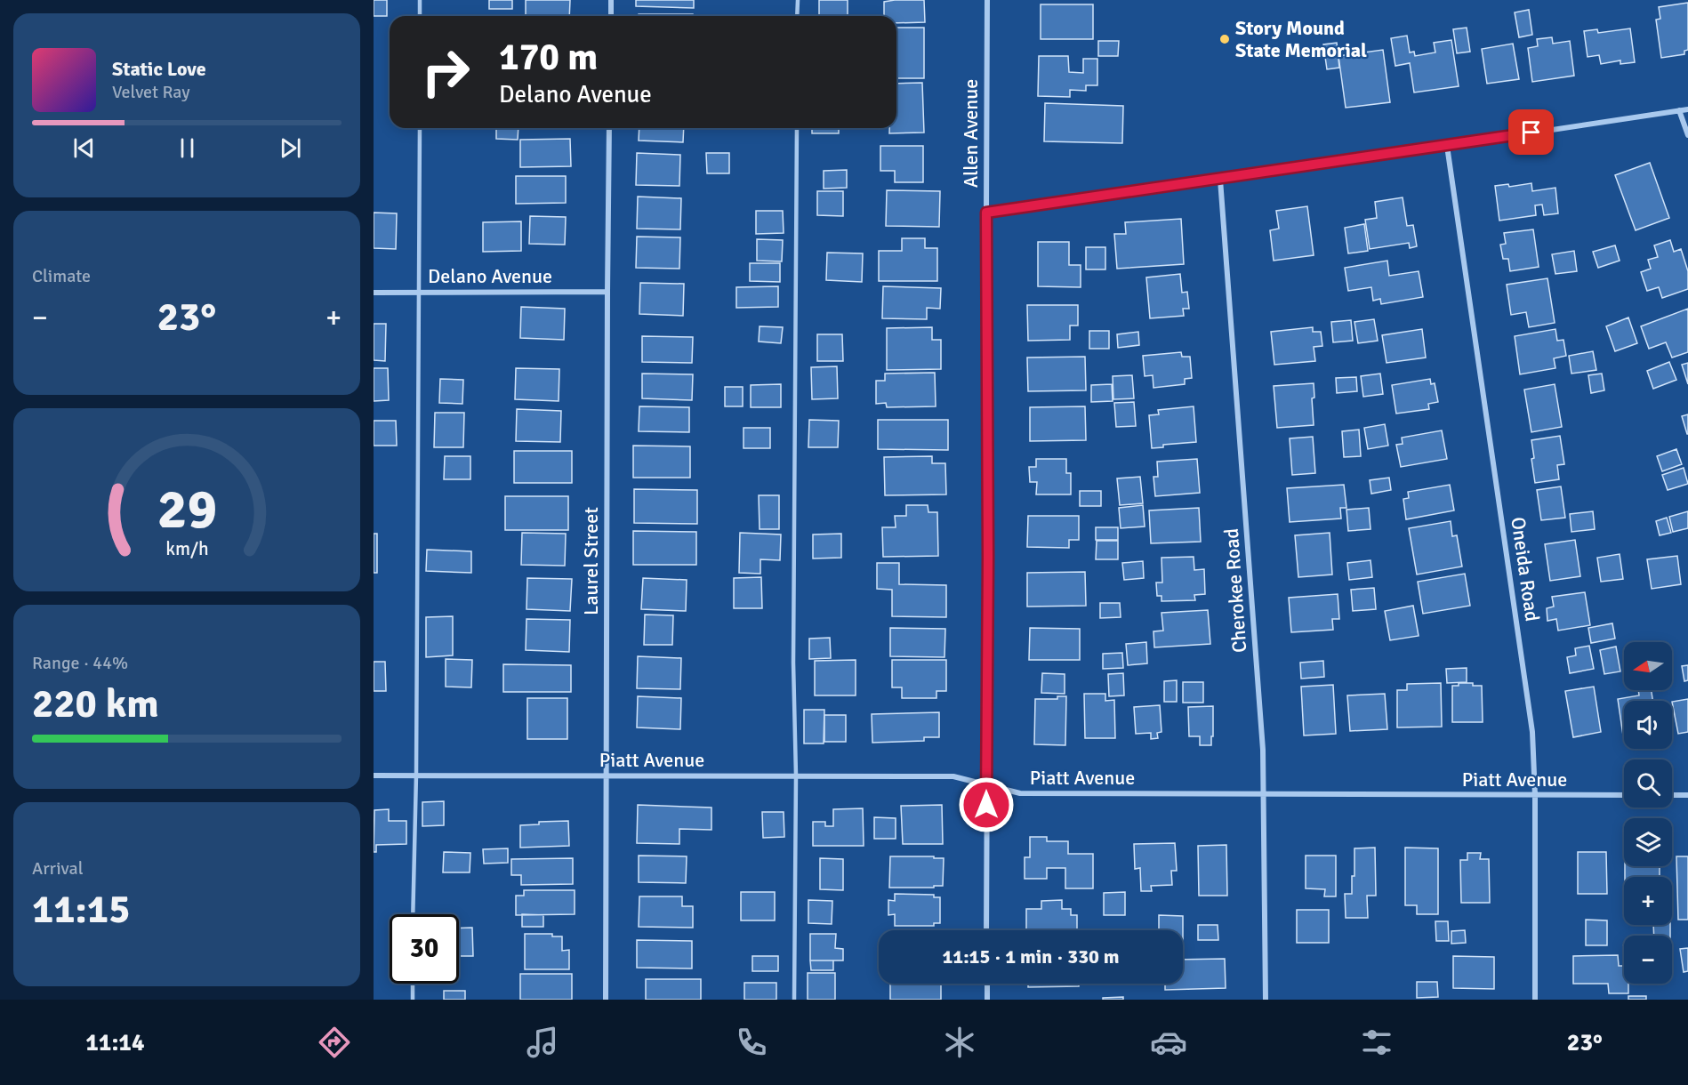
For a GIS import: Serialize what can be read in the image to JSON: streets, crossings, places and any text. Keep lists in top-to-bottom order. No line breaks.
{"streets":{"street":["Allen Avenue","Delano Avenue","Laurel Street","Oneida Road","Cherokee Road","Piatt Avenue"]},"crossings":[["Allen Avenue","Piatt Avenue"],["Delano Avenue","Laurel Street"],["Laurel Street","Piatt Avenue"],["Oneida Road","Piatt Avenue"],["Cherokee Road","Piatt Avenue"]],"places":["Story Mound State Memorial"],"north":"left","page":{"turn":["170 m","Delano Avenue"],"song":["Static Love","Velvet Ray"],"tile":["Climate",["Range · 44%","220 km"],["Arrival","11:15"]],"heat":["−","23°","+"],"map_buttons":["+","−"],"limit":"30","trip":"11:15 · 1 min · 330 m","tabs":["11:14","23°"],"gauge":["29","km/h"]}}
